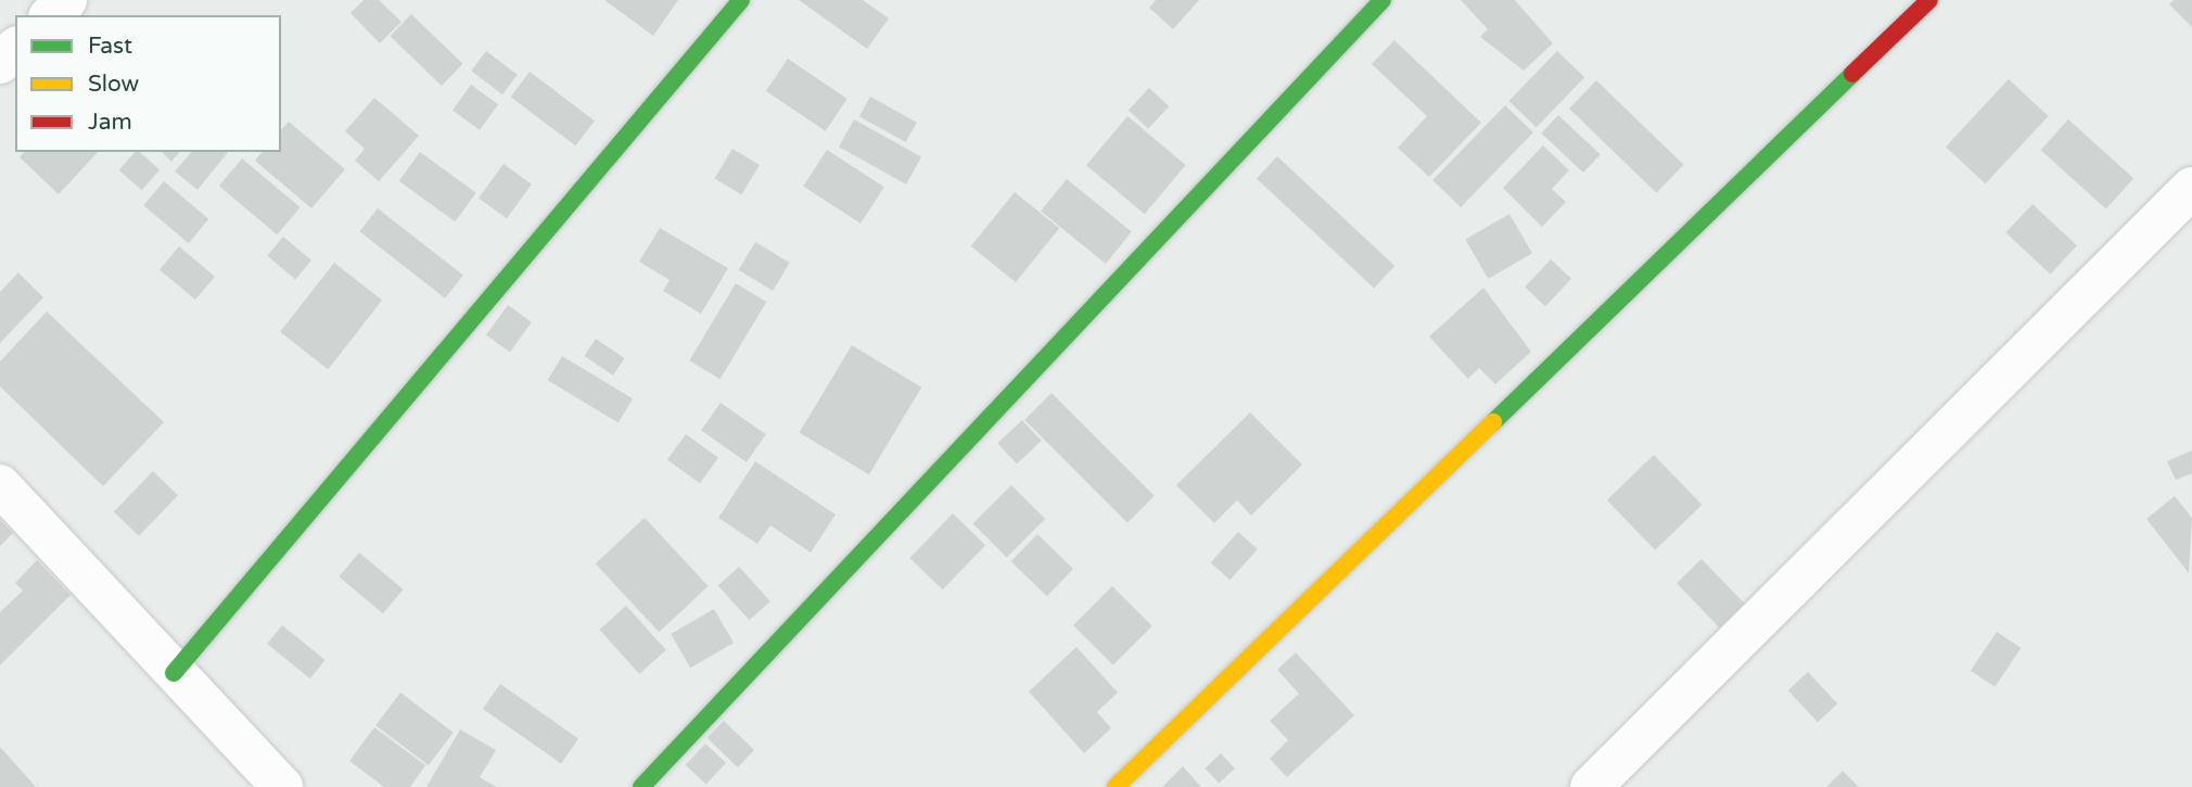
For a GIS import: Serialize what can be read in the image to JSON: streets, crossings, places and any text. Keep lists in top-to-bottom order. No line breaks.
{"legend":["Fast","Slow","Jam"]}
